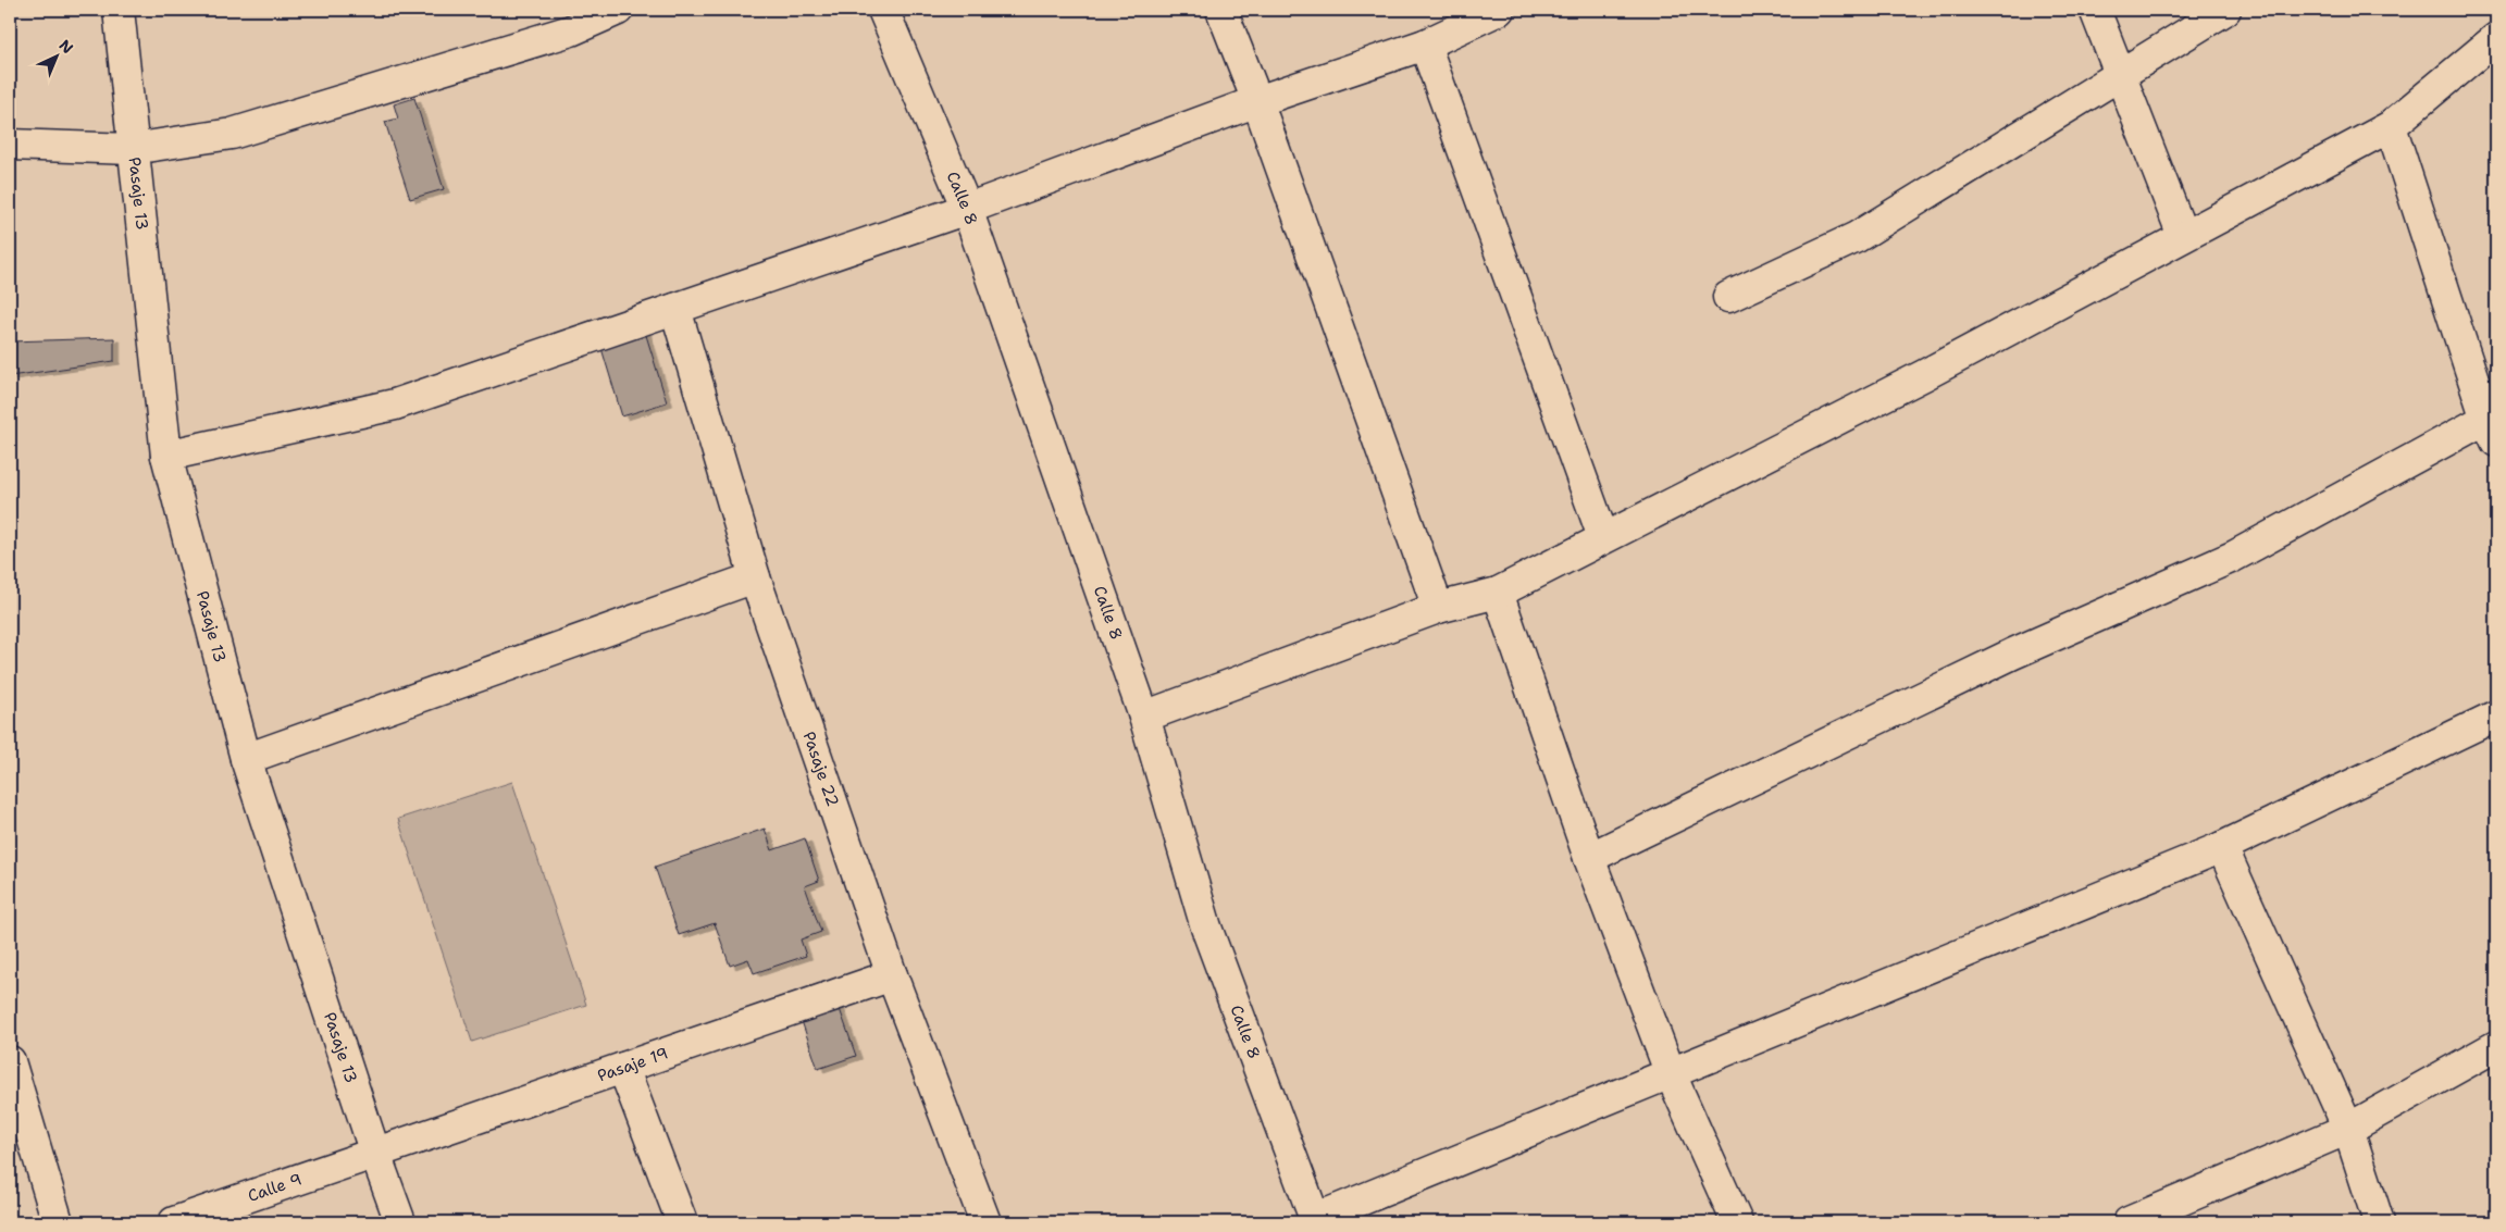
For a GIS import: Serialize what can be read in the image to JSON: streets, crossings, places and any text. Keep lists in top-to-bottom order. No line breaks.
{"streets":{"street":["Pasaje 13","Calle 8","Pasaje 22","Pasaje 19","Calle 9"]},"crossings":[["Pasaje 13","Pasaje 19"],["Pasaje 13","Calle 9"],["Pasaje 22","Pasaje 19"],["Pasaje 19","Calle 9"]],"north":"top right"}
